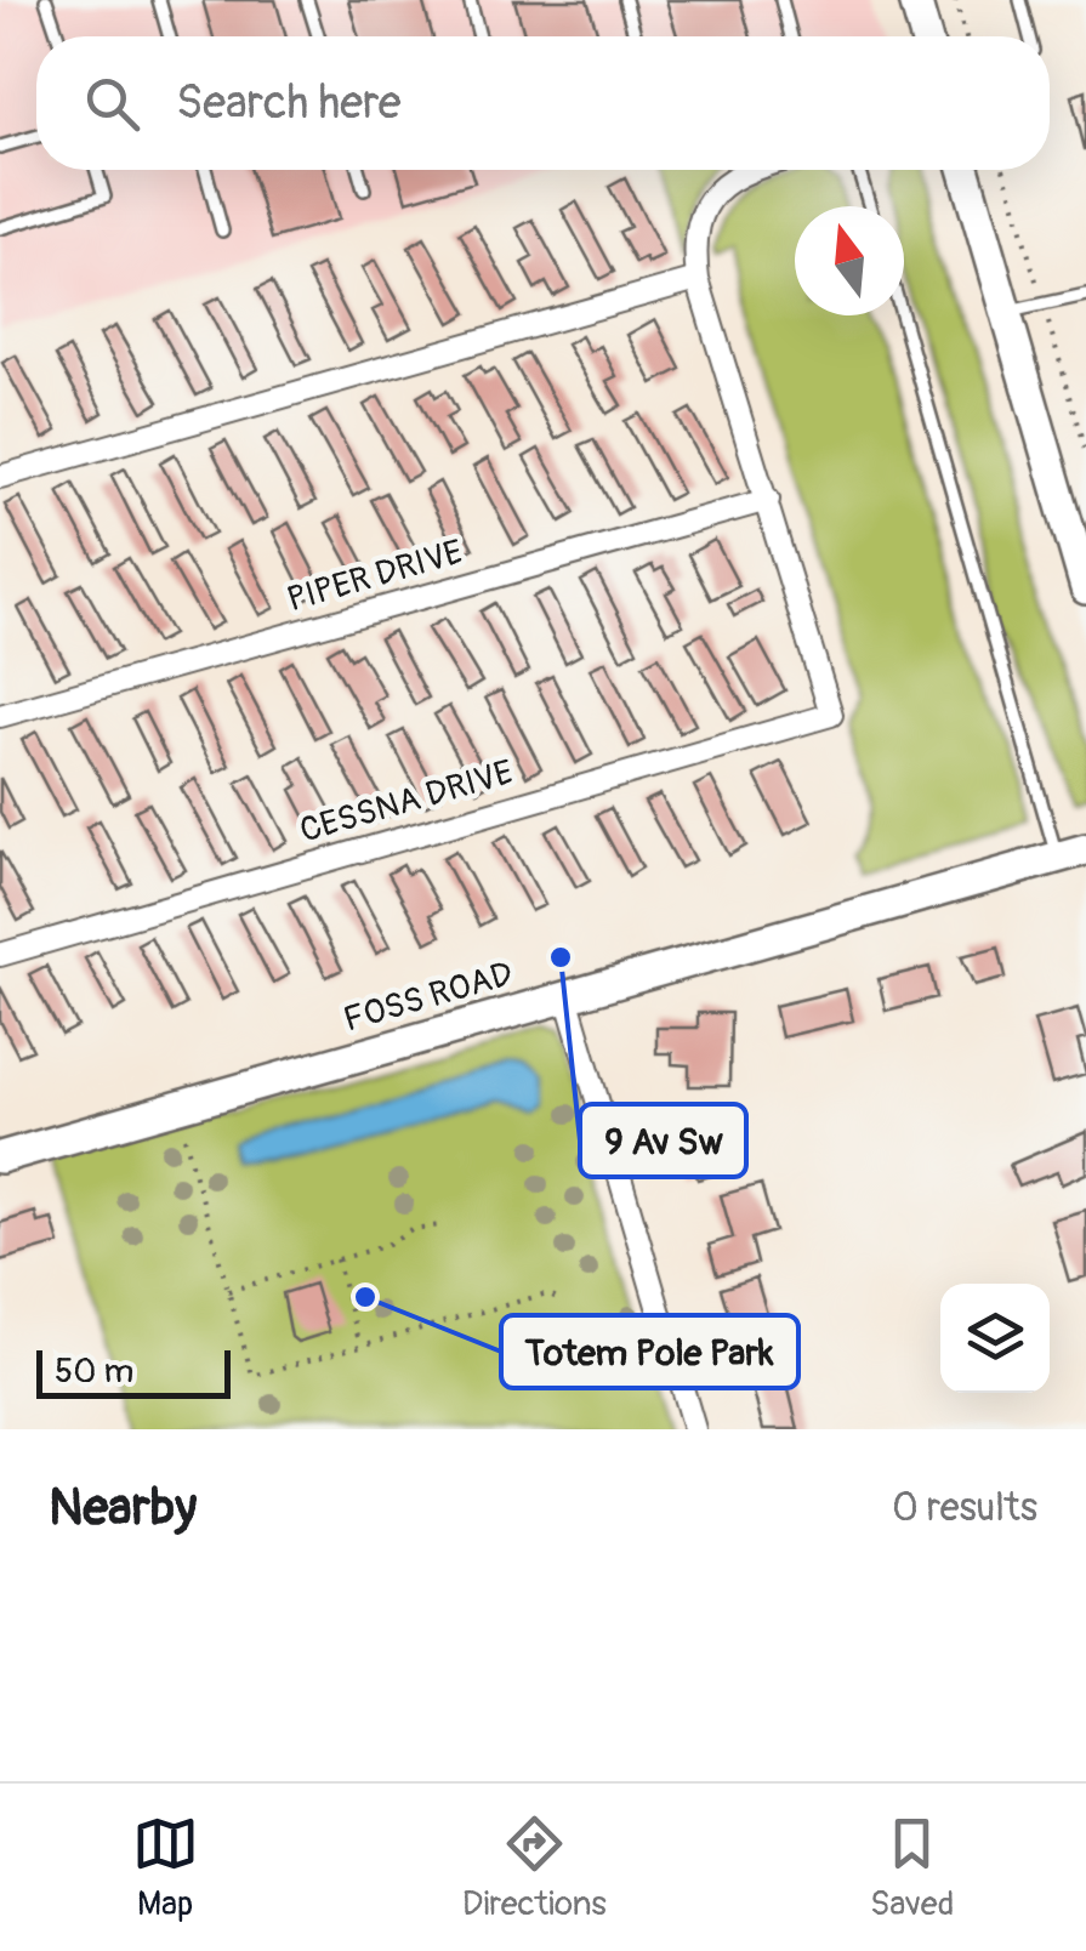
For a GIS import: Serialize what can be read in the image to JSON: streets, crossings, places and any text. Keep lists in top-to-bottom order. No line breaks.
{"streets":{"street":["PIPER DRIVE","CESSNA DRIVE","FOSS ROAD"]},"crossings":[["PIPER DRIVE","CESSNA DRIVE"]],"places":["9 Av Sw","Totem Pole Park"],"scale_bar":"50 m","north":"top","page":{"search":"Search here","scale":"50 m","heading":["Nearby","0 results"],"nav":["Map","Directions","Saved"]}}
